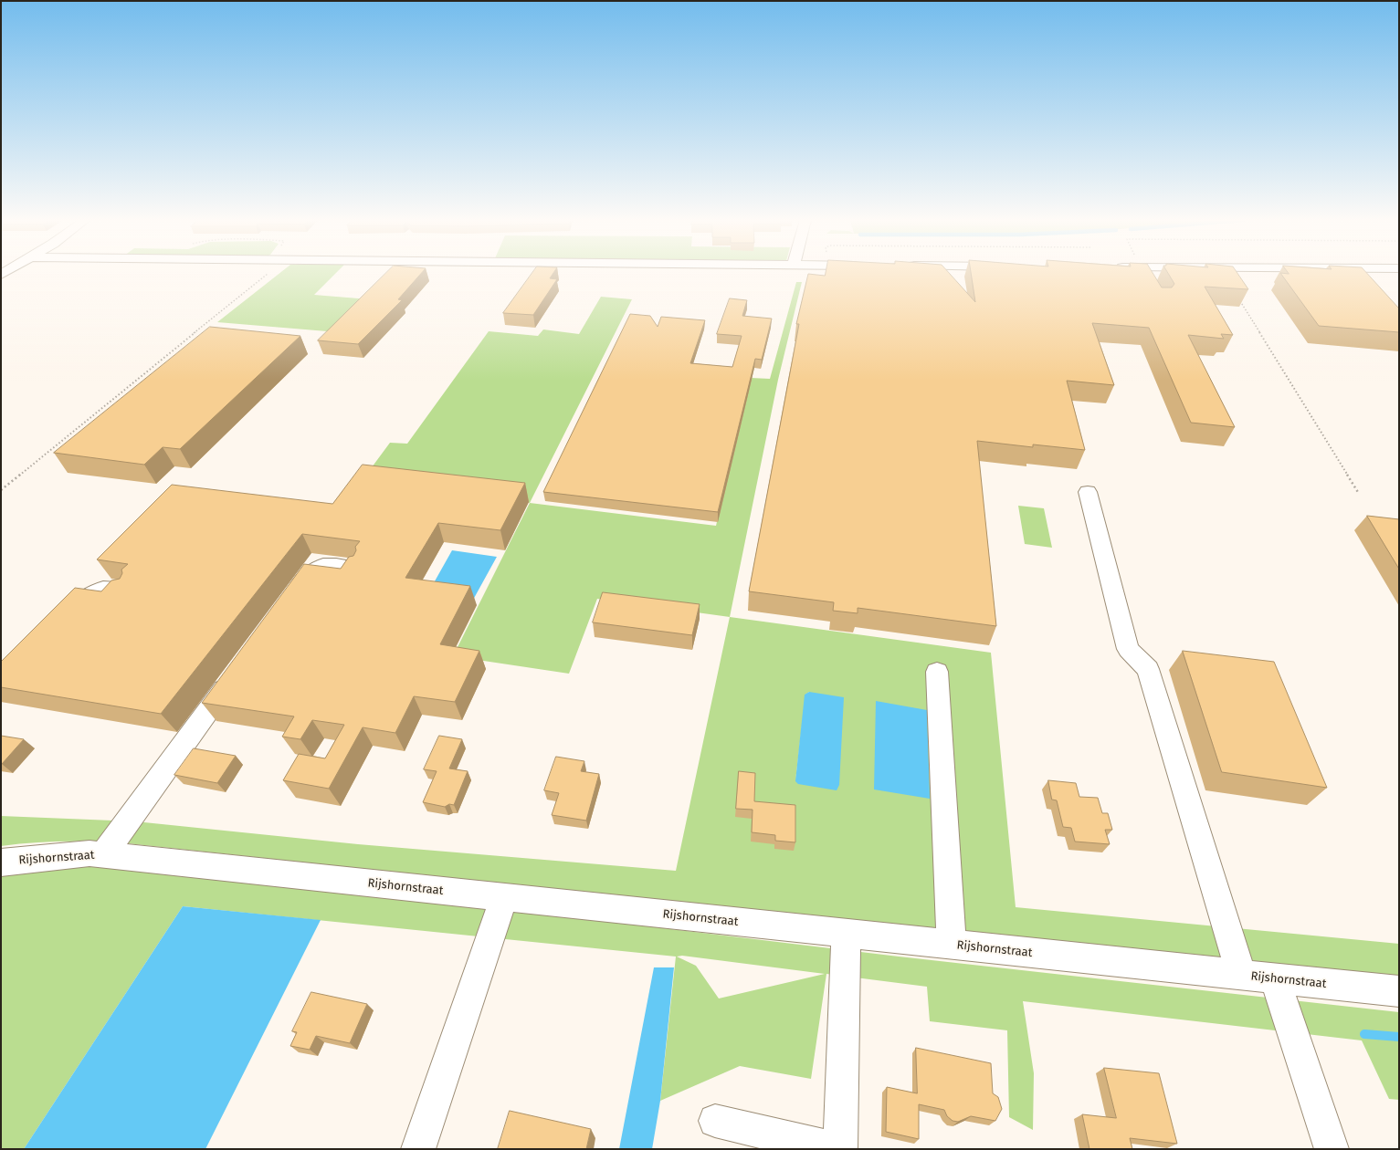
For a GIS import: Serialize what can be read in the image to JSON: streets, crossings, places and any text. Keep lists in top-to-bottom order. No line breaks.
{"streets":{"street":["Rijshornstraat"]}}
